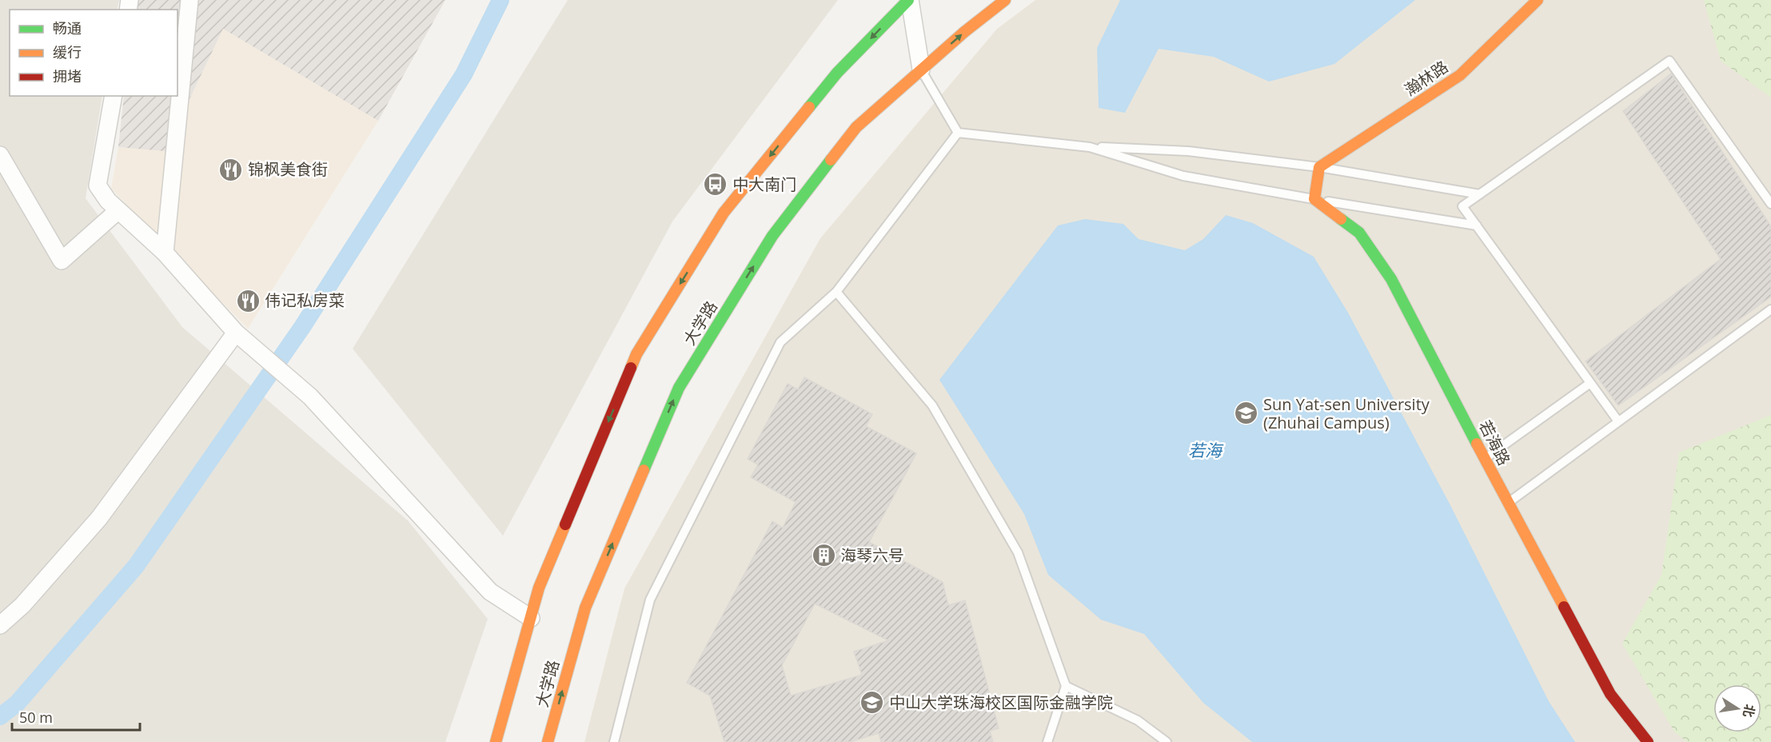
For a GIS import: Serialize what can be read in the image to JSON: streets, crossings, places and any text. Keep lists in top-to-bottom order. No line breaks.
{"streets":{"street":["瀚林路","大学路","若海路"]},"water":["若海"],"places":{"restaurant":["锦枫美食街","伟记私房菜"],"bus stop":["中大南门"],"school or university":["Sun Yat-sen University (Zhuhai Campus)","中山大学珠海校区国际金融学院"],"building":["海琴六号"]},"legend":["畅通","缓行","拥堵"],"scale_bar":"50 m","north":"right"}
